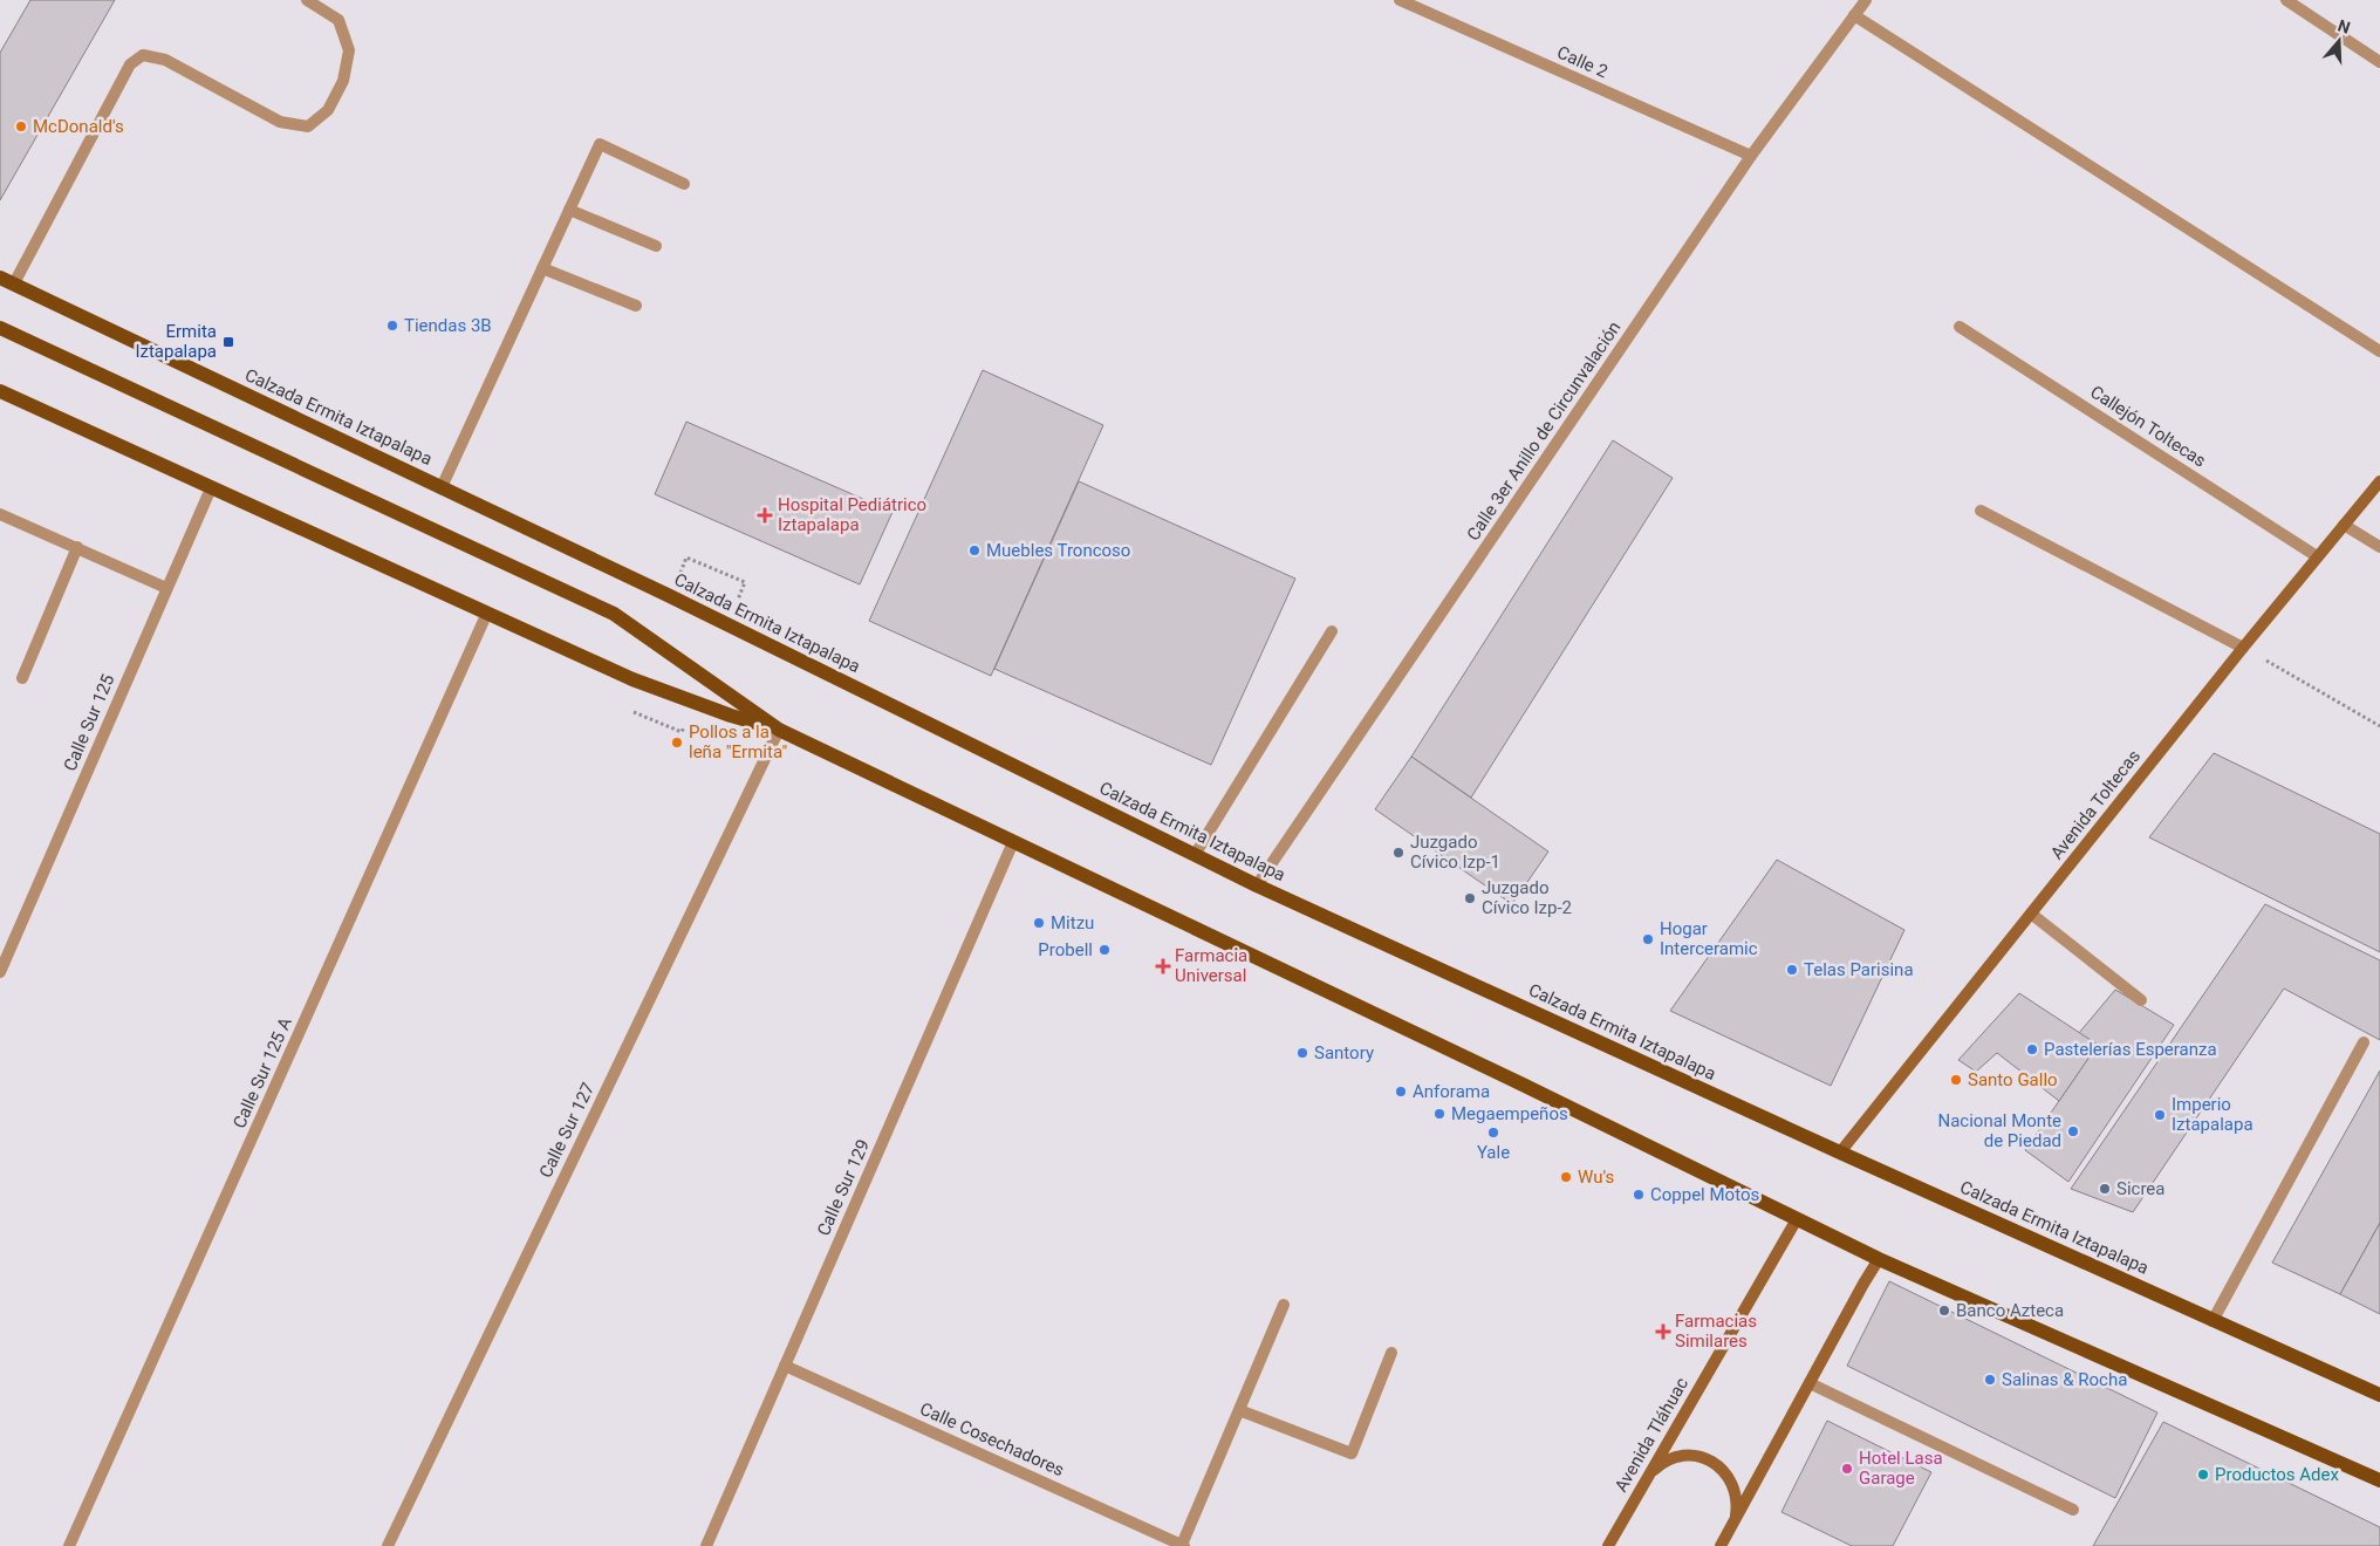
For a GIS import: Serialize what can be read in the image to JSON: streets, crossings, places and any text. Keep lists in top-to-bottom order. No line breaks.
{"streets":{"main road":["Calzada Ermita Iztapalapa"],"street":["Calle 2","Callejón Toltecas","Calle 3er Anillo de Circunvalación","Calle Sur 125","Avenida Toltecas","Calle Sur 125 A","Calle Sur 127","Calle Sur 129","Avenida Tláhuac","Calle Cosechadores"]},"crossings":[["Calle 2","Calle 3er Anillo de Circunvalación"],["Calzada Ermita Iztapalapa","Calle 3er Anillo de Circunvalación"],["Calzada Ermita Iztapalapa","Avenida Toltecas"],["Callejón Toltecas","Avenida Toltecas"],["Calle Sur 129","Calle Cosechadores"]],"places":{"other":["McDonald's","Tiendas 3B","Muebles Troncoso","Pollos a la leña \"Ermita\"","Juzgado Cívico Izp-1","Juzgado Cívico Izp-2","Mitzu","Hogar Interceramic","Probell","Telas Parisina","Pastelerías Esperanza","Santory","Santo Gallo","Anforama","Megaempeños","Imperio Iztapalapa","Nacional Monte de Piedad","Yale","Wu's","Sicrea","Coppel Motos","Banco Azteca","Salinas & Rocha","Hotel Lasa Garage","Productos Adex"],"transit":["Ermita Iztapalapa"],"health":["Hospital Pediátrico Iztapalapa","Farmacia Universal","Farmacias Similares"]},"north":"top"}
